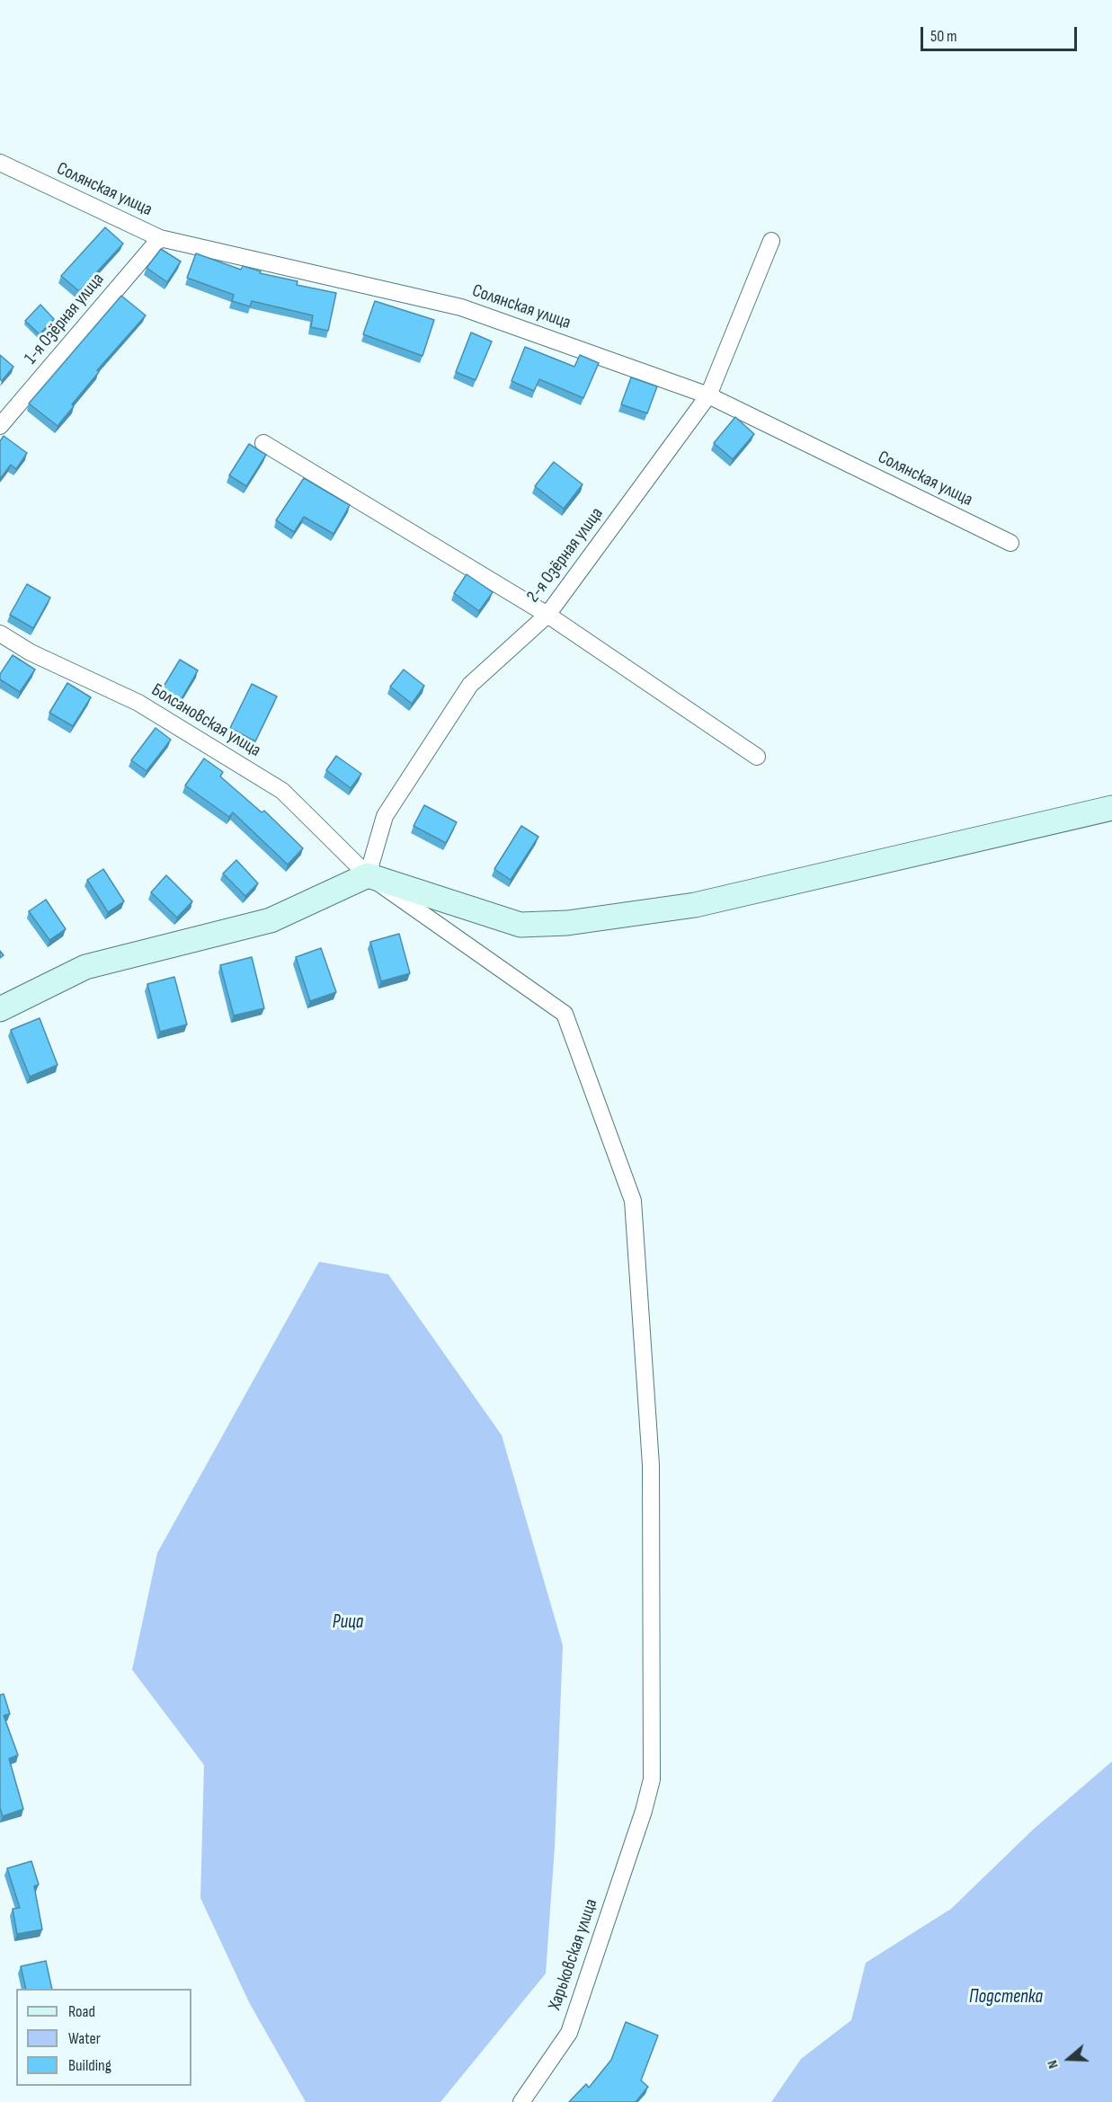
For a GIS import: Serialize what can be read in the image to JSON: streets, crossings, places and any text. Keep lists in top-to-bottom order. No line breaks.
{"streets":{"street":["Солянская улица","1-я Озёрная улица","2-я Озёрная улица","Болсановская улица","Харьковская улица"]},"crossings":[["Солянская улица","1-я Озёрная улица"],["Солянская улица","2-я Озёрная улица"],["2-я Озёрная улица","Болсановская улица"],["Болсановская улица","Харьковская улица"]],"water":["Рица","Подстепка"],"legend":["Road","Water","Building"],"scale_bar":"50 m","north":"left"}
